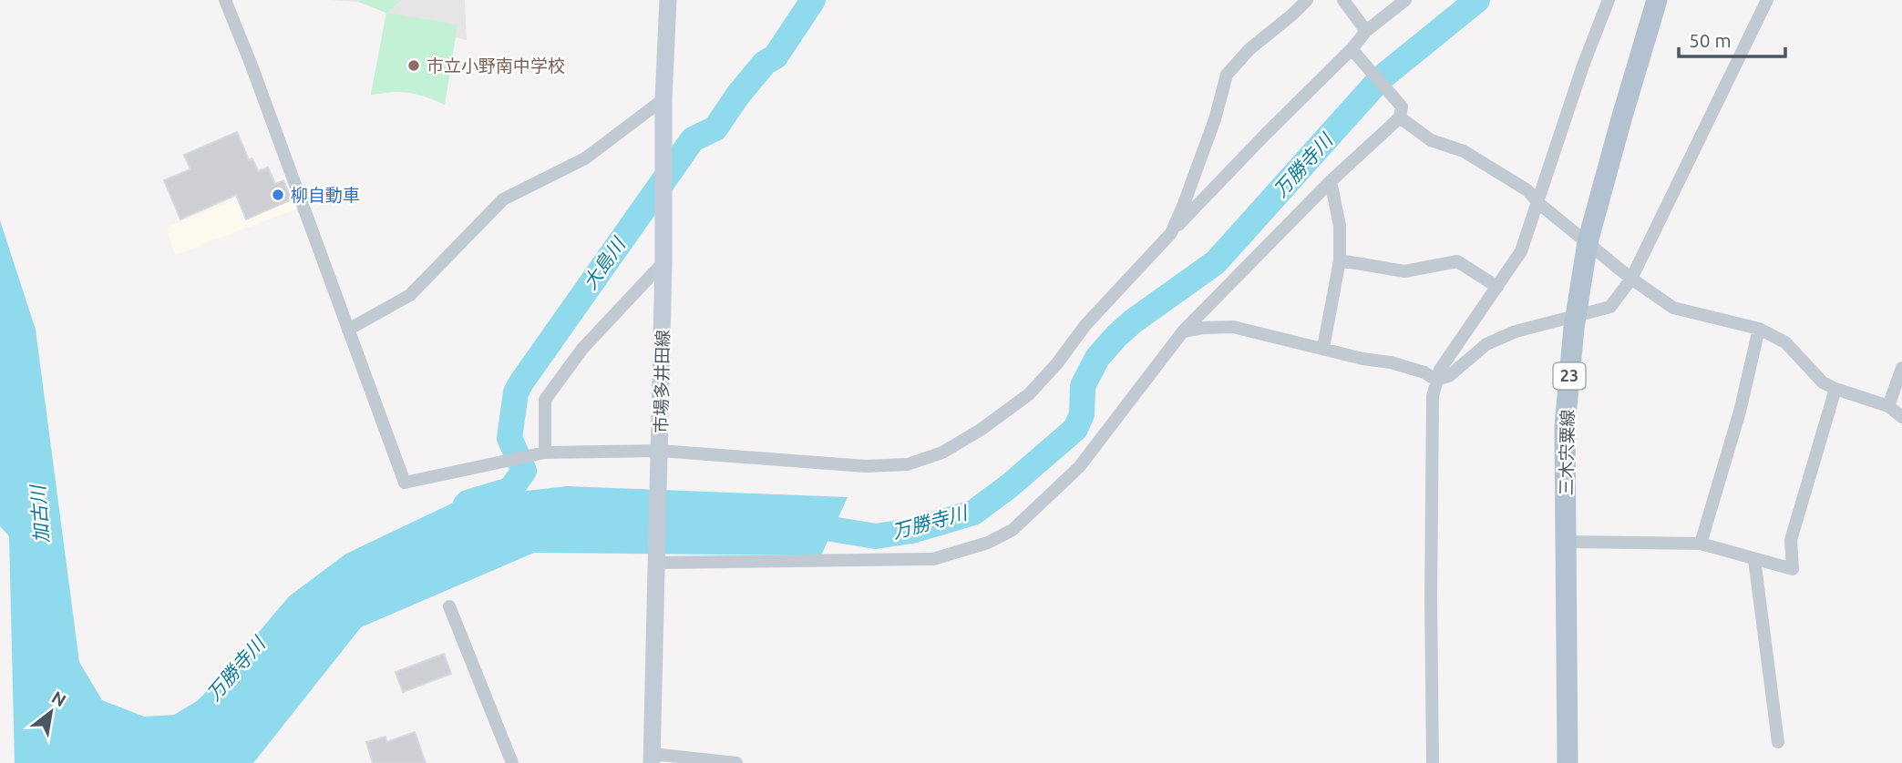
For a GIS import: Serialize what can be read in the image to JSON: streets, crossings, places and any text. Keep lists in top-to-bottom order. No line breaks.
{"streets":{"main road":["23","市場多井田線","三木宍粟線"]},"water":["万勝寺川","大島川","加古川"],"places":["市立小野南中学校","柳自動車"],"scale_bar":"50 m","north":"top right"}
